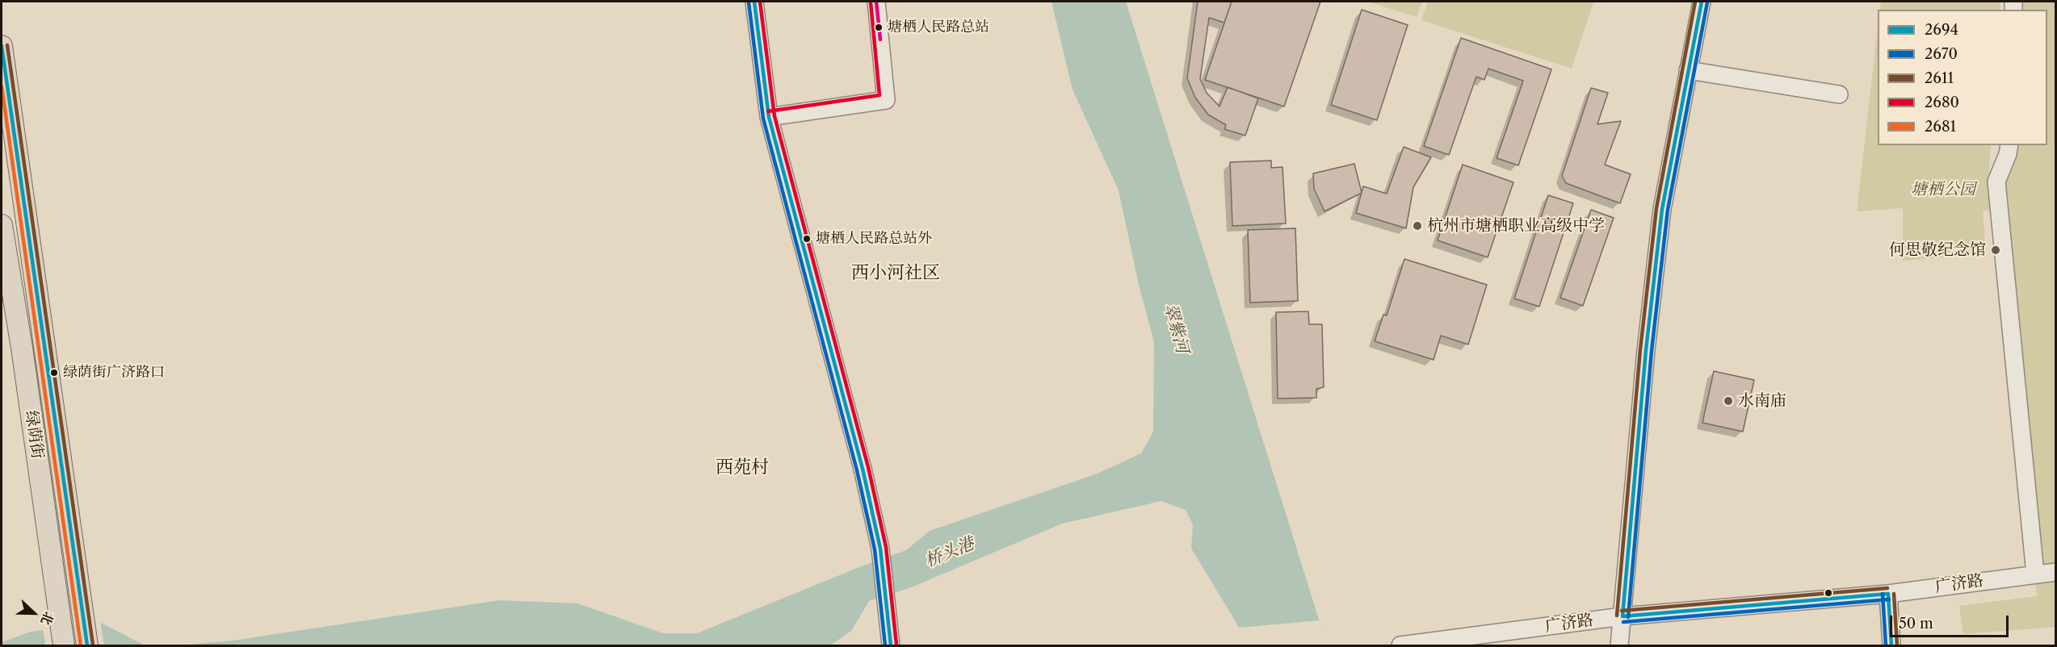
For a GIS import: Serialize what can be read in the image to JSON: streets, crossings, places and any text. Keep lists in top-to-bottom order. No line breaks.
{"streets":{"main road":["绿荫街"],"street":["广济路"]},"districts":["西小河社区","西苑村"],"water":["翠紫河","桥头港"],"parks":["塘栖公园"],"places":["塘栖人民路总站","杭州市塘栖职业高级中学","塘栖人民路总站外","何思敬纪念馆","绿荫街广济路口","水南庙"],"lines":["transit line 2694","transit line 2611","transit line 2680","transit line 2670","transit line 2681"],"legend":["2694","2670","2611","2680","2681"],"scale_bar":"50 m","north":"right"}
